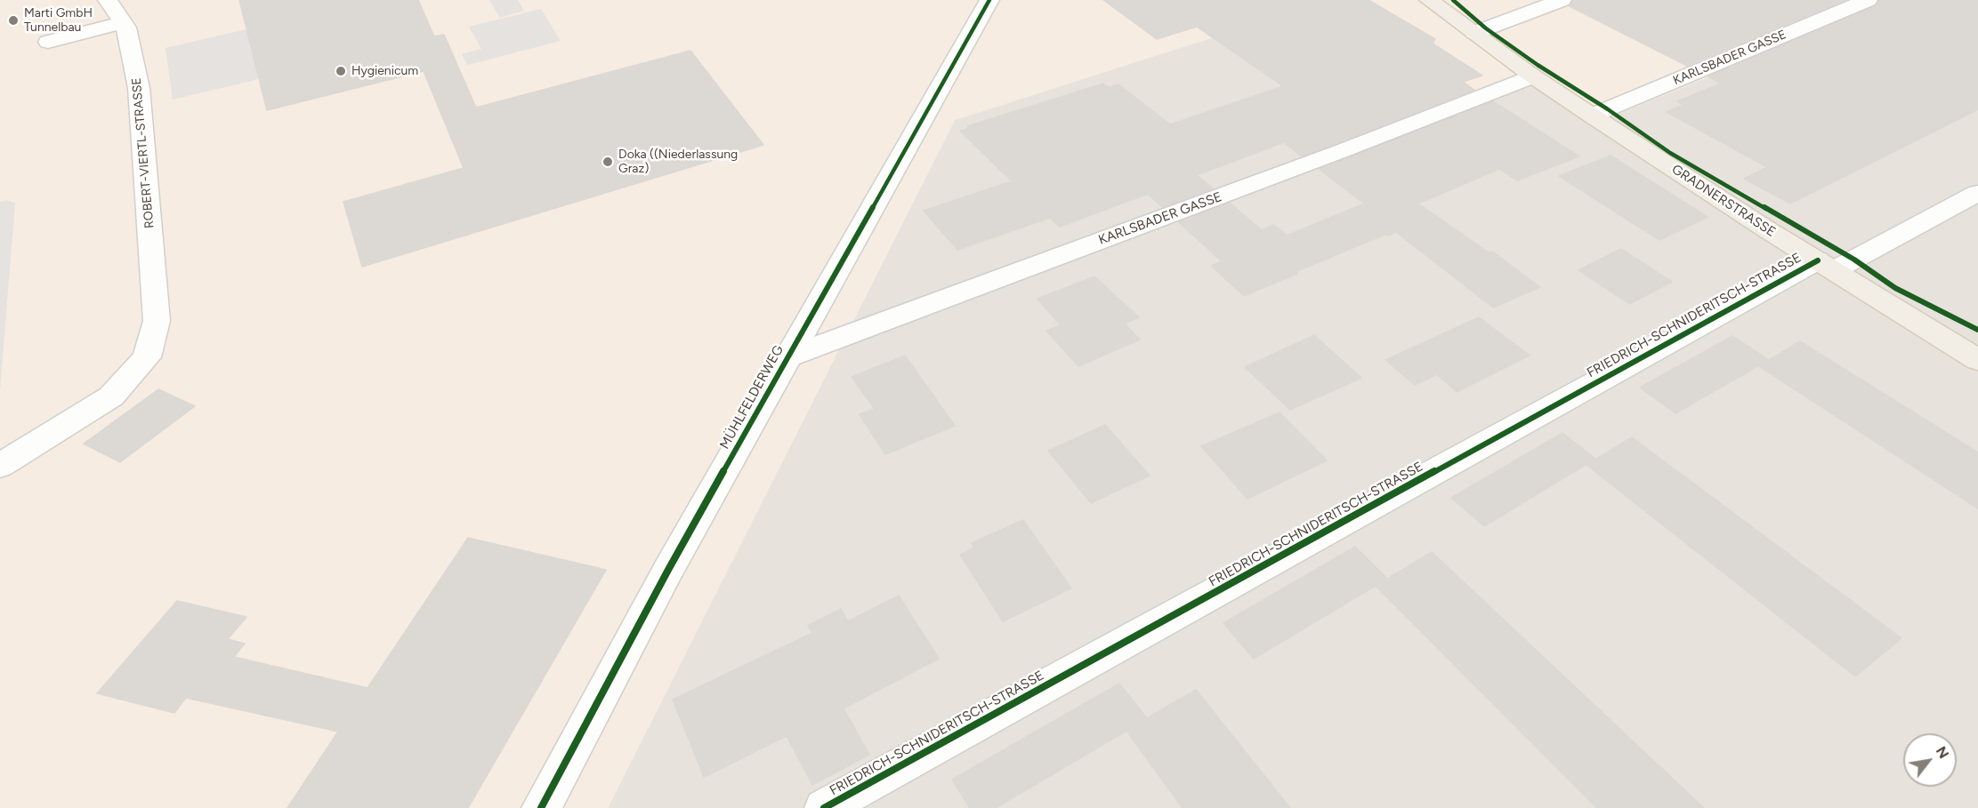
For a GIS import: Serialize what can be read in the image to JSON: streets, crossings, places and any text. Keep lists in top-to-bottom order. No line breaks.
{"streets":{"main road":["GRADNERSTRASSE"],"street":["KARLSBADER GASSE","ROBERT-VIERTL-STRASSE","FRIEDRICH-SCHNIDERITSCH-STRASSE","MÜHLFELDERWEG"]},"crossings":[["KARLSBADER GASSE","GRADNERSTRASSE"],["KARLSBADER GASSE","MÜHLFELDERWEG"],["GRADNERSTRASSE","FRIEDRICH-SCHNIDERITSCH-STRASSE"]],"places":["Marti GmbH Tunnelbau","Hygienicum","Doka ((Niederlassung Graz)"],"north":"top right"}
